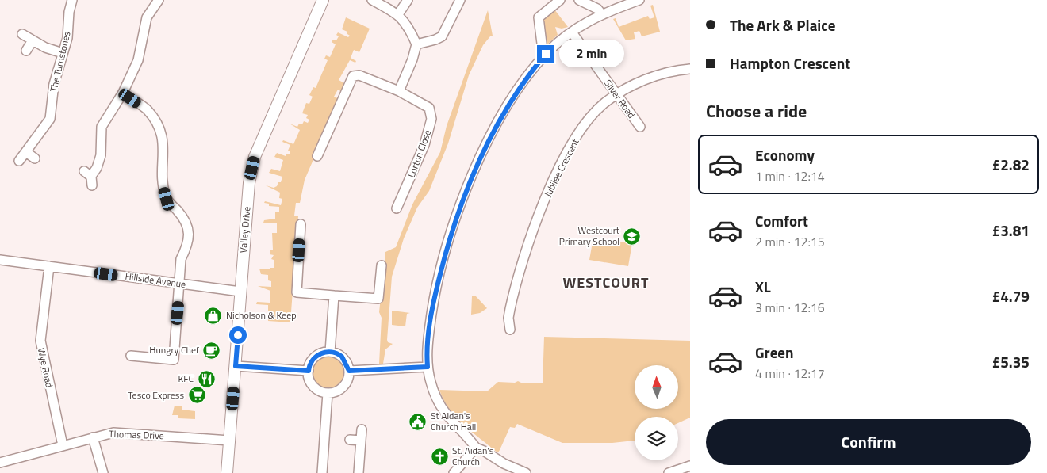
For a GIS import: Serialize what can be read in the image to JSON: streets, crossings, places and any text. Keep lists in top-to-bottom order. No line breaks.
{"streets":{"street":["The Turnstones","Silver Road","Lorton Close","Jubilee Crescent","Valley Drive","Hillside Avenue","Wye Road","Thomas Drive"]},"crossings":[["Silver Road","Jubilee Crescent"],["Valley Drive","Hillside Avenue"],["Valley Drive","Thomas Drive"],["Hillside Avenue","Wye Road"],["Wye Road","Thomas Drive"]],"districts":["WESTCOURT"],"places":{"school or university":["Westcourt Primary School"],"shop":["Nicholson & Keep"],"cafe":["Hungry Chef"],"restaurant":["KFC"],"supermarket":["Tesco Express"],"public building":["St Aidan's Church Hall"],"church":["St. Aidan's Church"]},"north":"top","page":{"banner":["The Ark & Plaice","Hampton Crescent"],"bubble":"2 min","heading":"Choose a ride","list":[{"name":"Economy","note":"1 min · 12:14","value":"£2.82"},{"name":"Comfort","note":"2 min · 12:15","value":"£3.81"},{"name":"XL","note":"3 min · 12:16","value":"£4.79"},{"name":"Green","note":"4 min · 12:17","value":"£5.35"}],"buttons":"Confirm"}}
